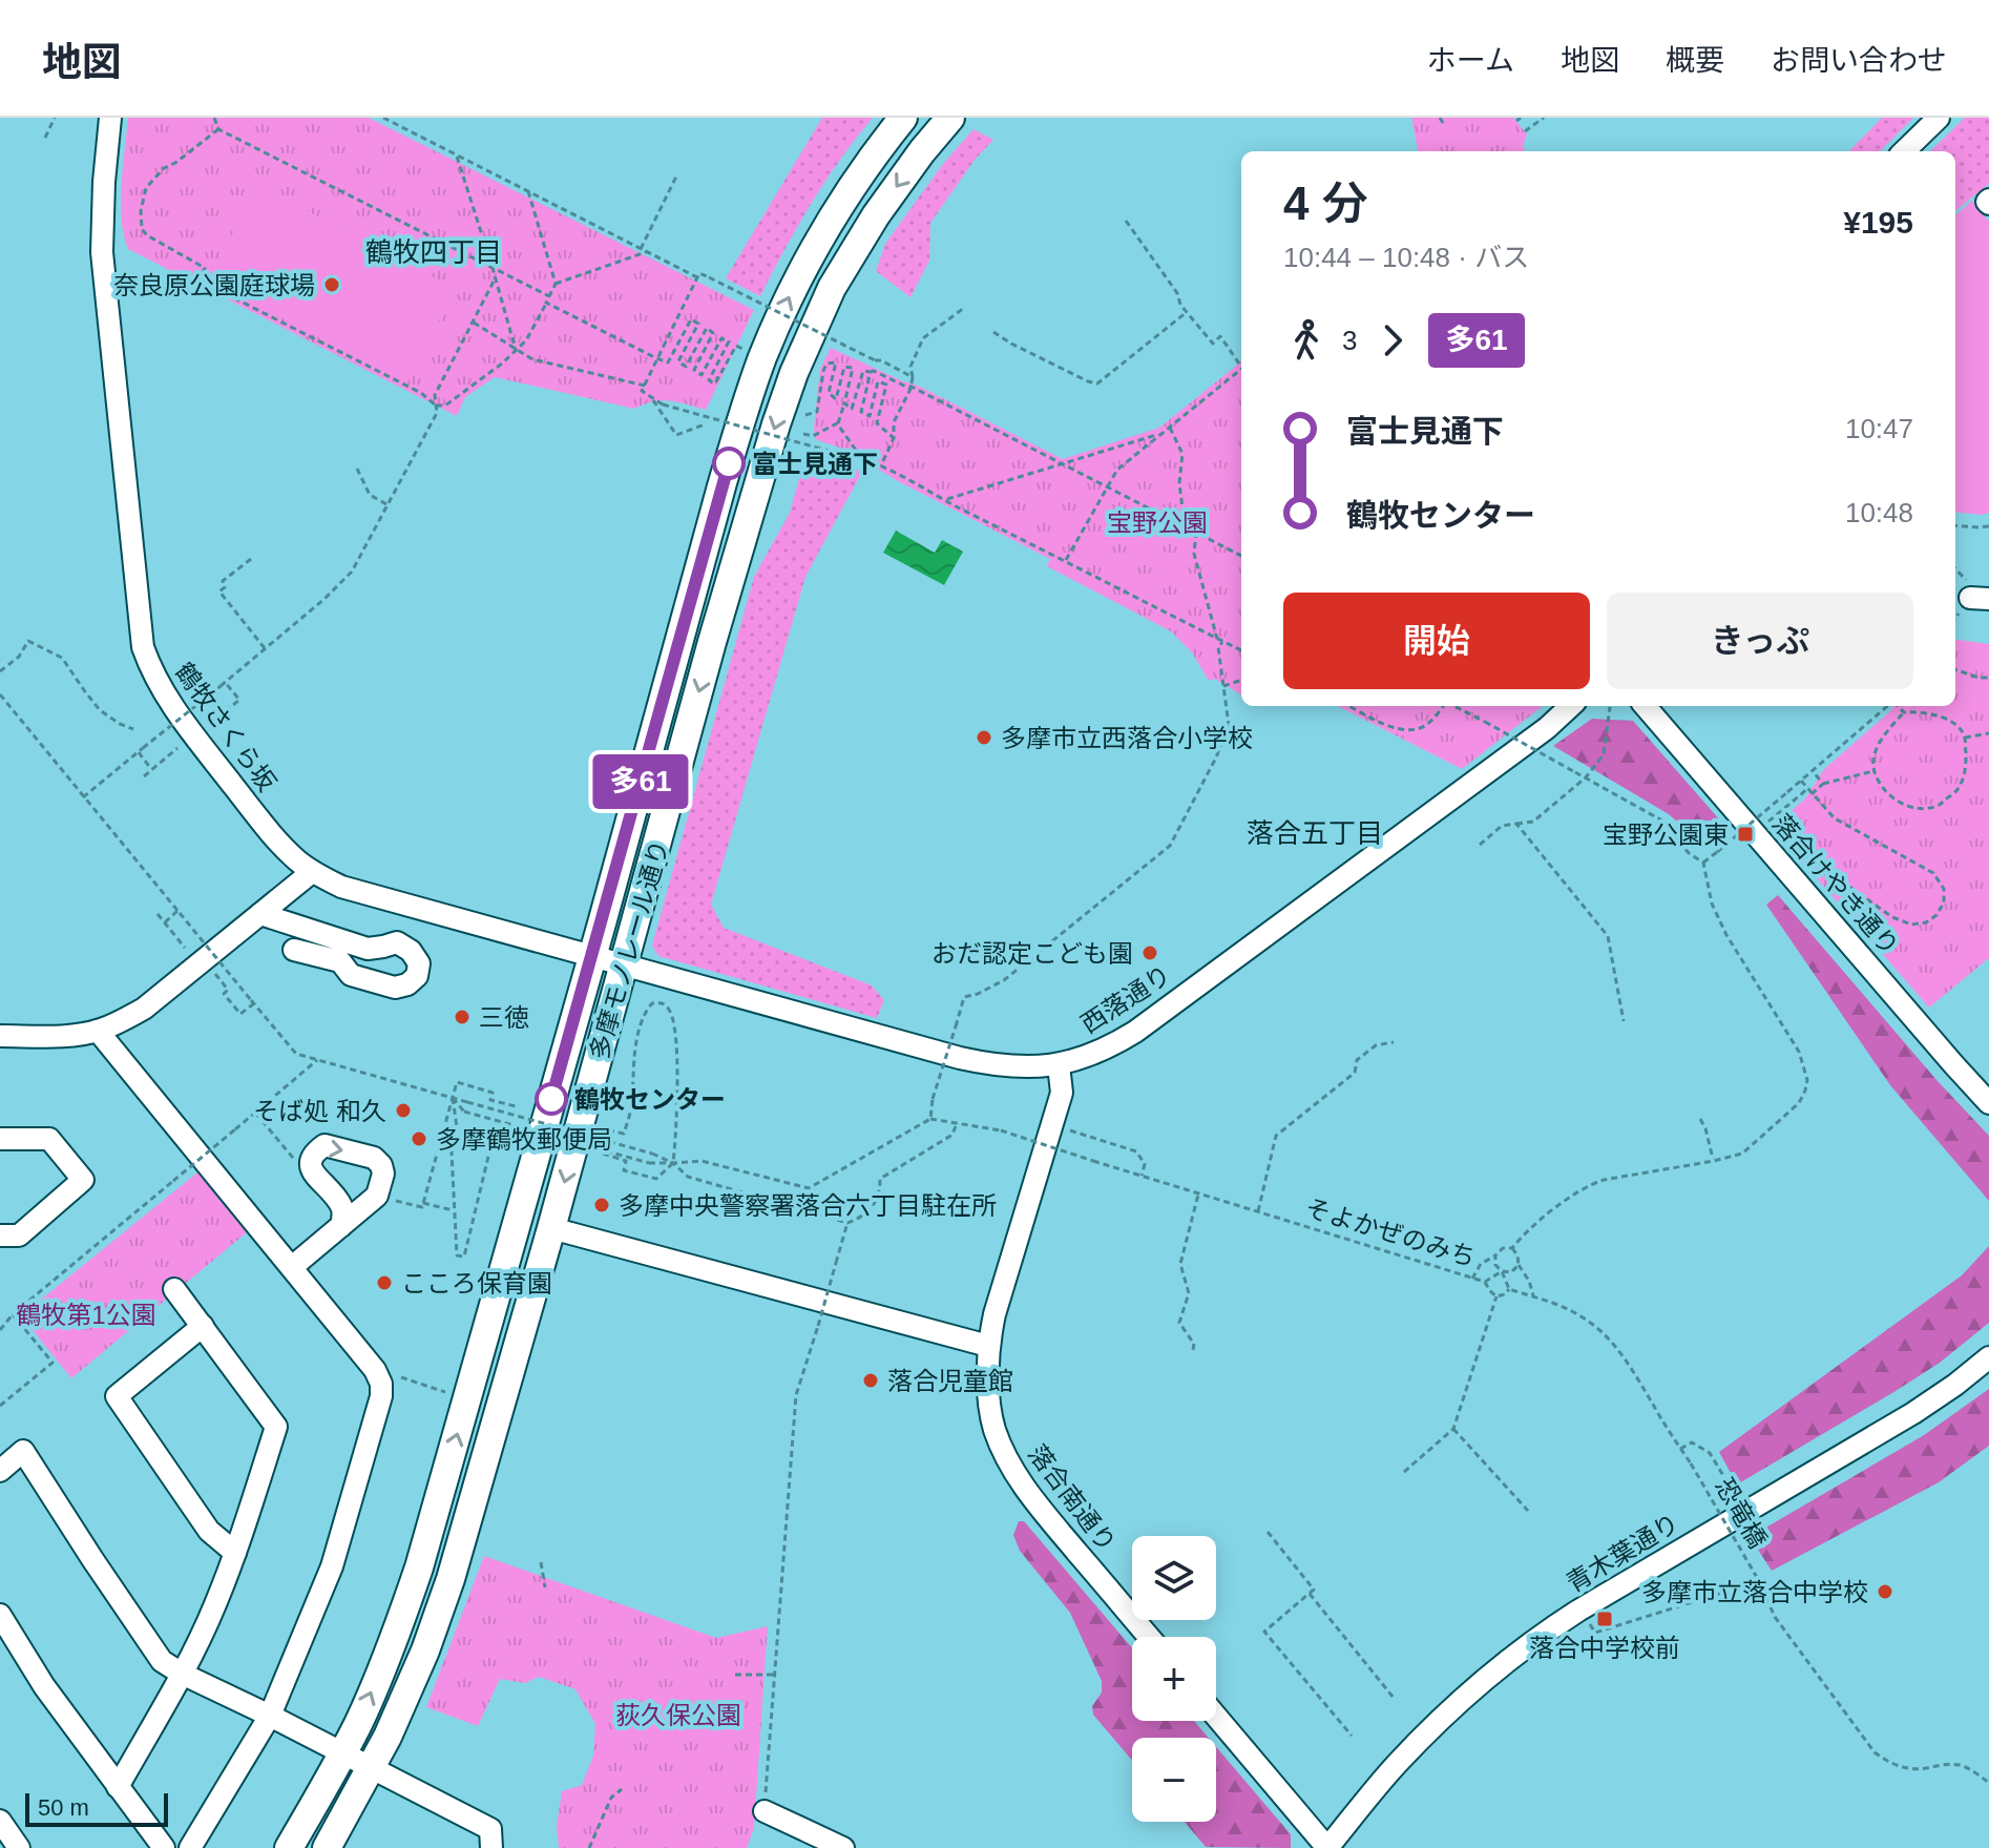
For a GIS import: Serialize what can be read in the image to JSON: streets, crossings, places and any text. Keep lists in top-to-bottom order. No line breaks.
{"streets":{"main road":["多摩モノレール通り"],"street":["鶴牧さくら坂","落合けやき通り","西落通り","落合南通り","青木葉通り"],"path":["そよかぜのみち","恐竜橋"]},"crossings":[["鶴牧さくら坂","多摩モノレール通り"],["鶴牧さくら坂","西落通り"],["多摩モノレール通り","西落通り"],["西落通り","落合南通り"]],"districts":["鶴牧四丁目","落合五丁目"],"parks":["宝野公園","鶴牧第1公園","荻久保公園"],"places":{"other":["奈良原公園庭球場","富士見通下","多摩市立西落合小学校","おだ認定こども園","三徳","鶴牧センター","そば処 和久","多摩鶴牧郵便局","多摩中央警察署落合六丁目駐在所","こころ保育園","落合児童館","多摩市立落合中学校"],"transit":["宝野公園東","落合中学校前"]},"lines":["bus line 多61"],"scale_bar":"50 m","page":{"header":"地図","nav":["ホーム","地図","概要","お問い合わせ"],"on_map":"多61","heading":["4 分","10:44 – 10:48 · バス","¥195"],"legs":["3","多61"],"list":[{"name":"富士見通下","value":"10:47"},{"name":"鶴牧センター","value":"10:48"}],"buttons":["開始","きっぷ"],"map_buttons":["+","−"],"scale":"50 m"}}
